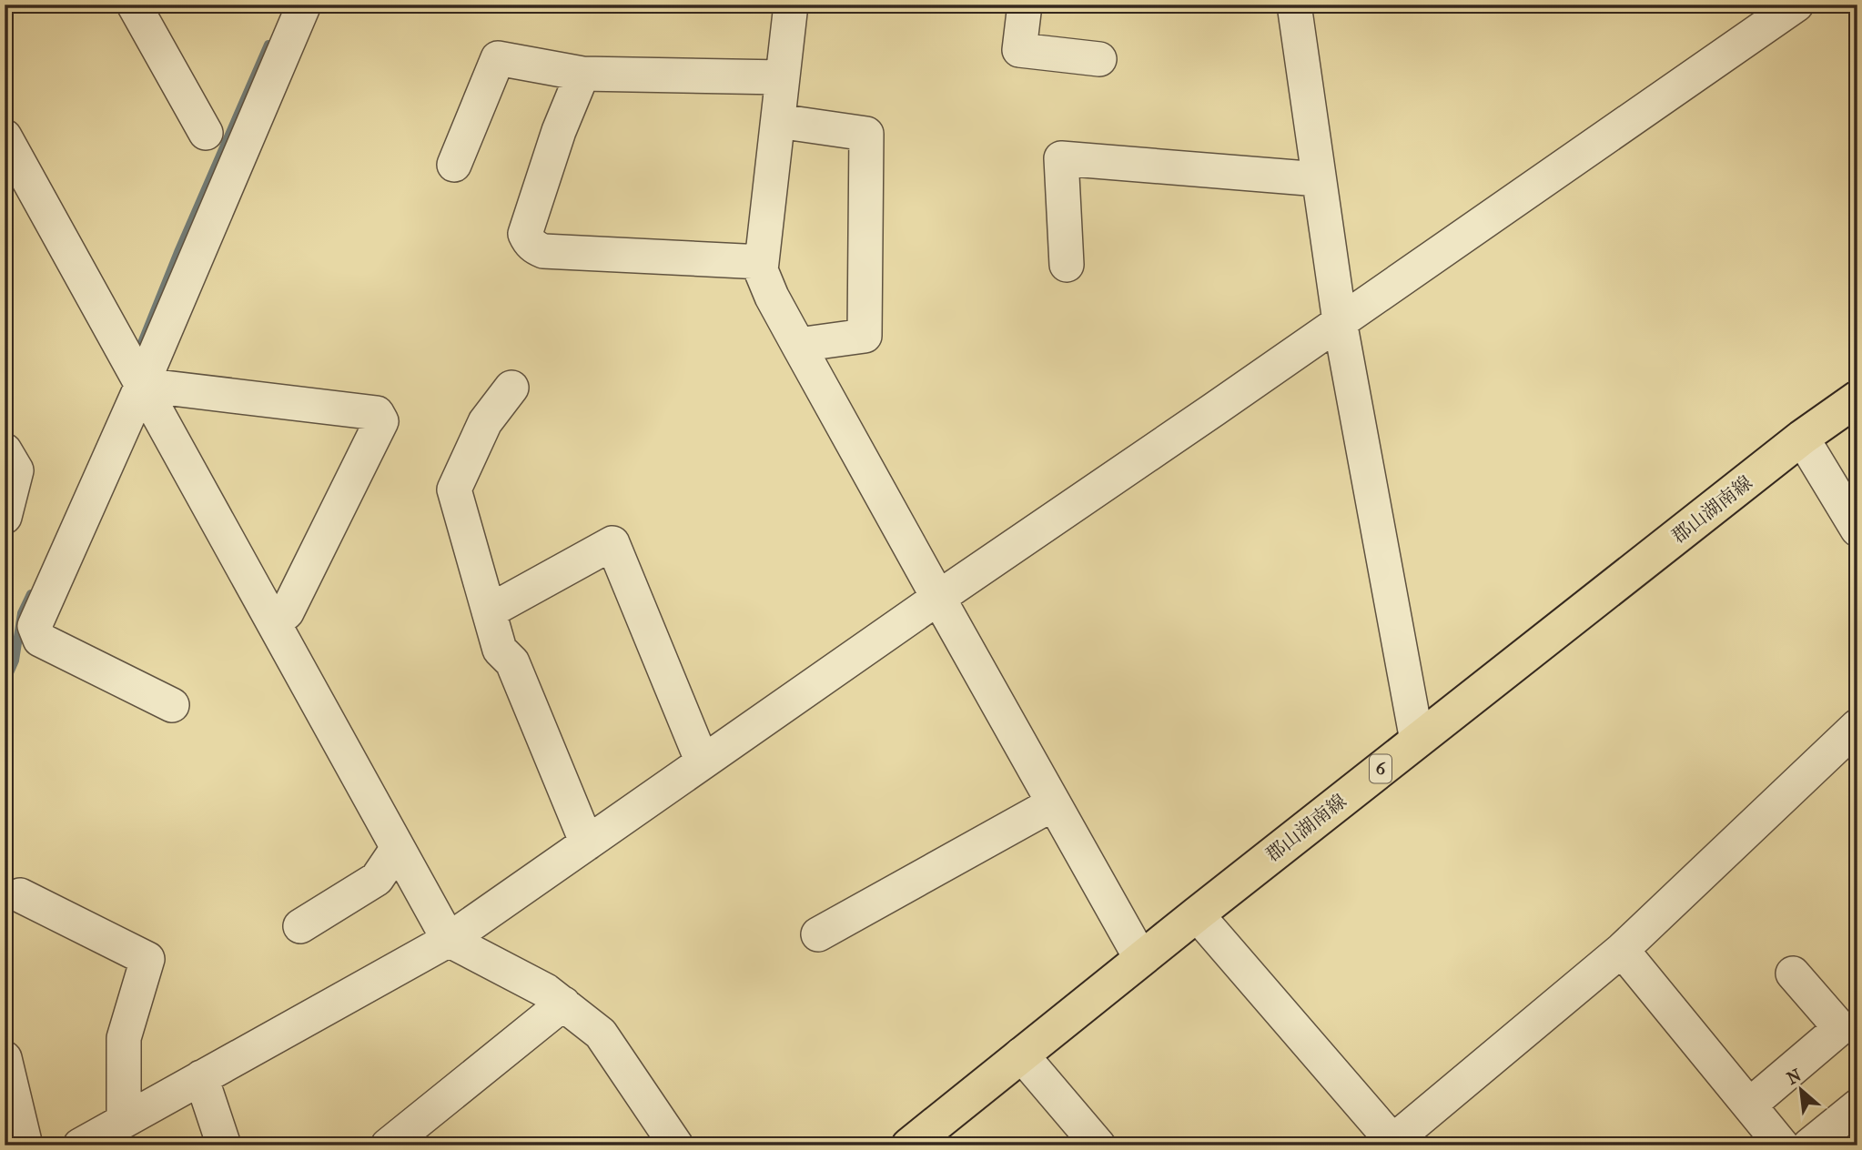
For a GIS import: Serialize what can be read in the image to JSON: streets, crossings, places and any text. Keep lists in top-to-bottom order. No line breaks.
{"streets":{"main road":["郡山湖南線","6"]},"north":"top left"}
